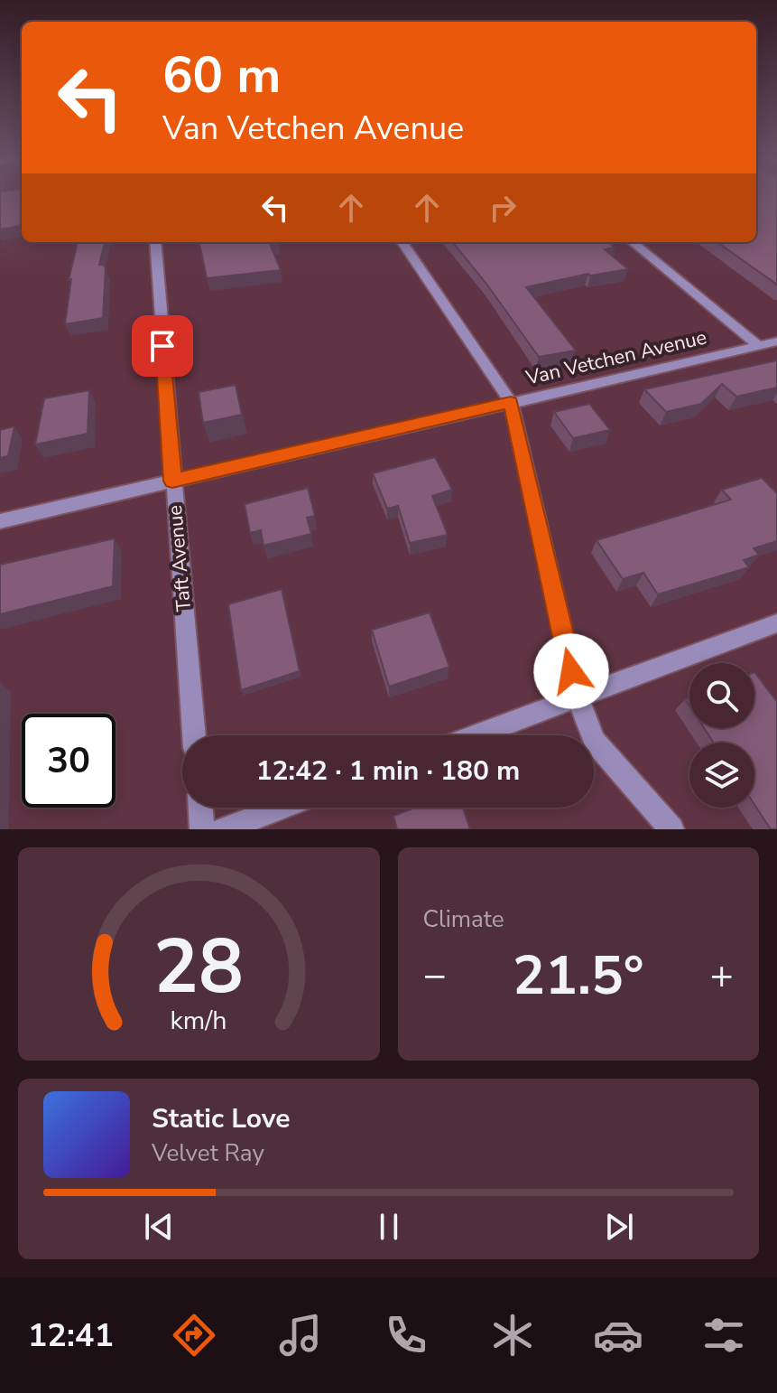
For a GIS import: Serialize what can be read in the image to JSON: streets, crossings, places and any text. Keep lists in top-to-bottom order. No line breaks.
{"streets":{"street":["Van Vetchen Avenue","Taft Avenue"]},"crossings":[["Van Vetchen Avenue","Taft Avenue"]],"page":{"turn":["60 m","Van Vetchen Avenue"],"limit":"30","trip":"12:42 · 1 min · 180 m","tile":"Climate","heat":["−","21.5°","+"],"song":["Static Love","Velvet Ray"],"tabs":"12:41","gauge":["28","km/h"]}}
